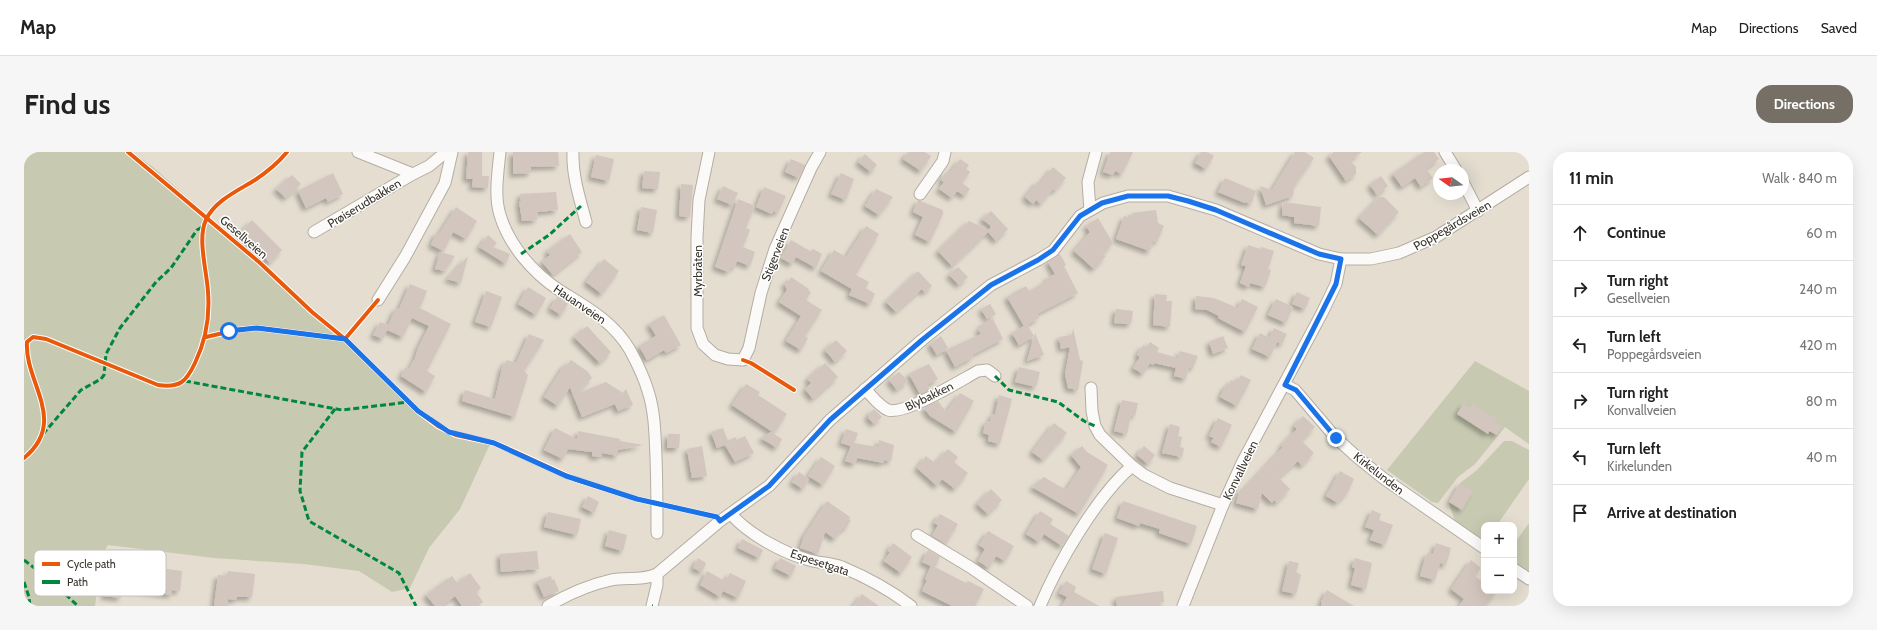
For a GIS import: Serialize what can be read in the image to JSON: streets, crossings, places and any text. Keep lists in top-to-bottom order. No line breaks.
{"streets":{"street":["Prøiserudbakken","Poppegårdsveien","Stigerveien","Myrbråten","Hauanveien","Blybakken","Konvallveien","Kirkelunden","Espesetgata"],"cycle path":["Gesellveien"]},"crossings":[["Poppegårdsveien","Blybakken"],["Poppegårdsveien","Konvallveien"],["Poppegårdsveien","Espesetgata"],["Stigerveien","Myrbråten"],["Konvallveien","Kirkelunden"]],"legend":["Cycle path","Path"],"north":"left","page":{"header":"Map","nav":["Map","Directions","Saved"],"buttons":"Directions","title":"Find us","heading":["11 min","Walk · 840 m"],"list":[["Continue","60 m"],["Turn right","Gesellveien","240 m"],["Turn left","Poppegårdsveien","420 m"],["Turn right","Konvallveien","80 m"],["Turn left","Kirkelunden","40 m"],"Arrive at destination"],"map_buttons":["+","−"]}}
